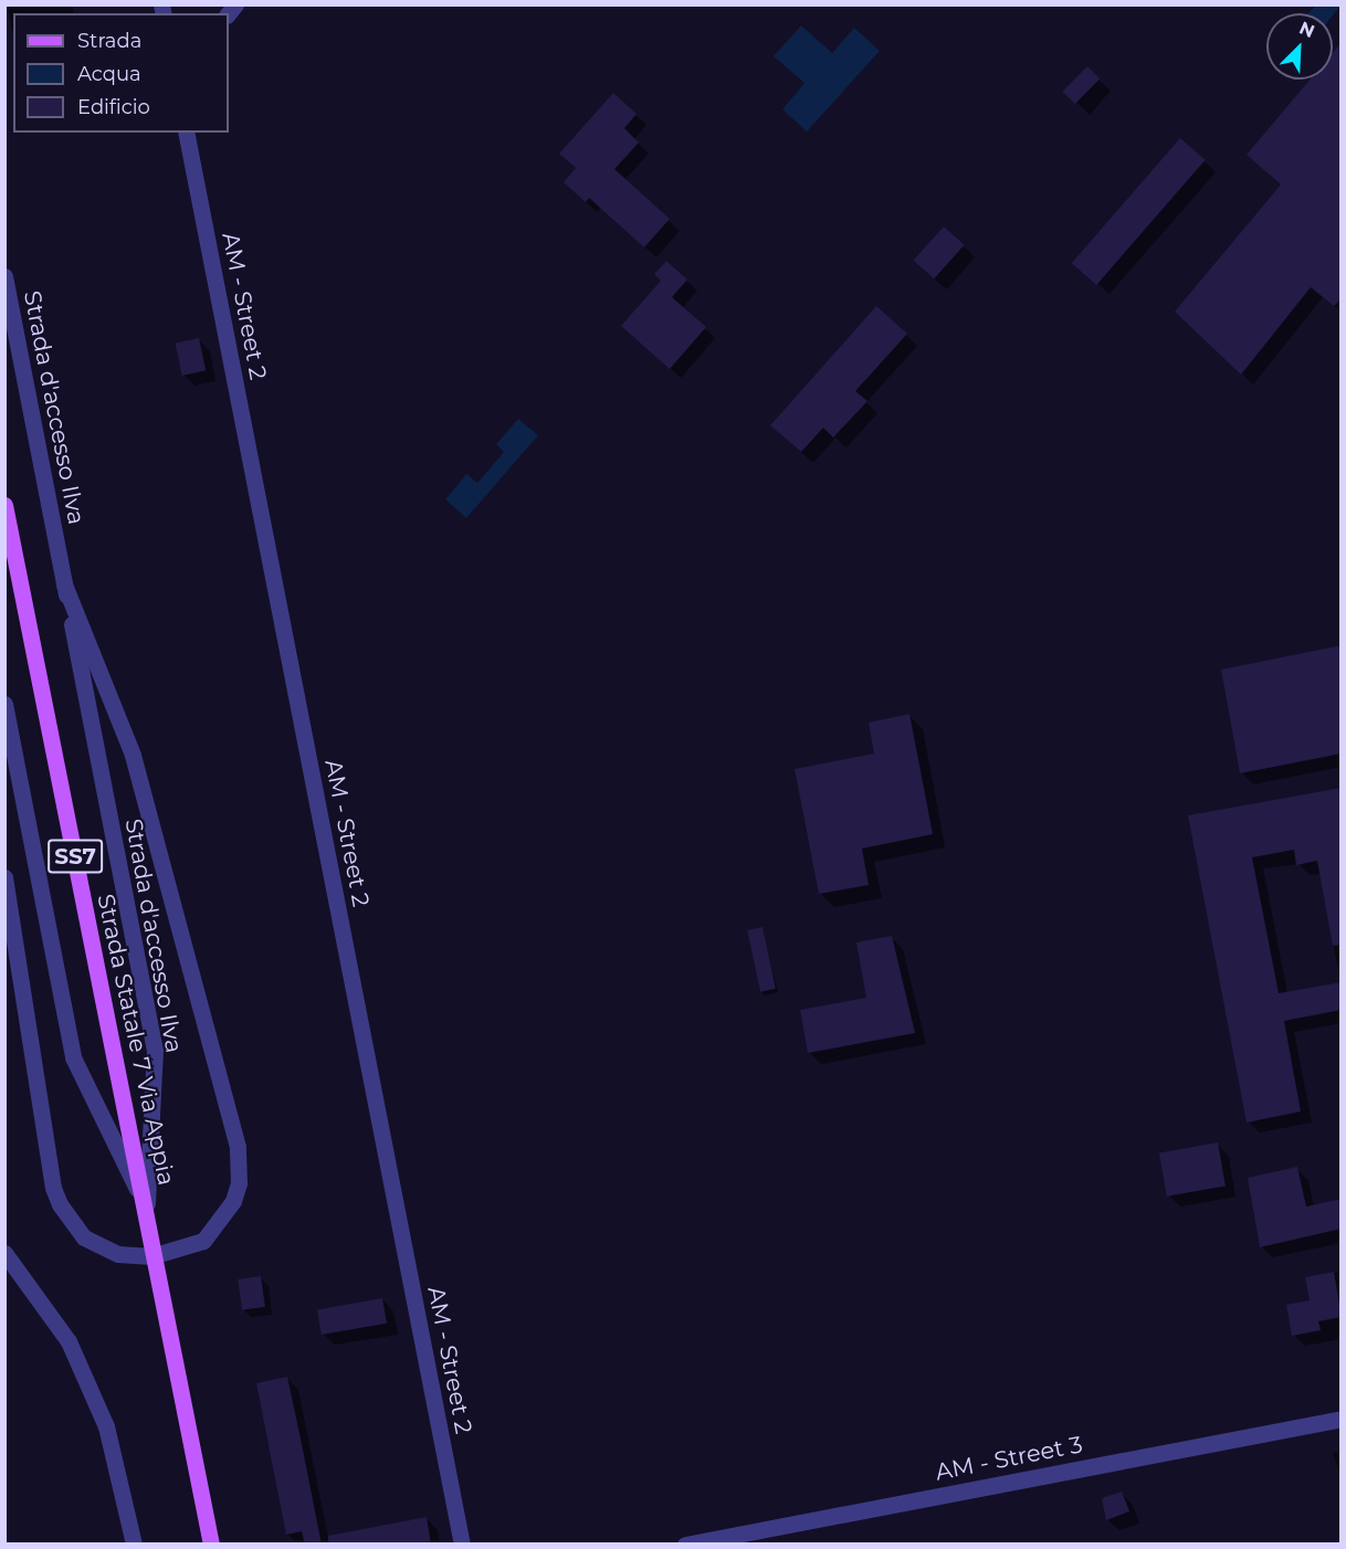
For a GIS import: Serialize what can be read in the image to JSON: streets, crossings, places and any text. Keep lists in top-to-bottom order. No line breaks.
{"streets":{"main road":["SS7","Strada Statale 7 Via Appia"],"street":["AM - Street 2","Strada d'accesso Ilva","AM - Street 3"]},"crossings":[["Strada d'accesso Ilva","Strada Statale 7 Via Appia"]],"legend":["Strada","Acqua","Edificio"],"north":"top right"}
